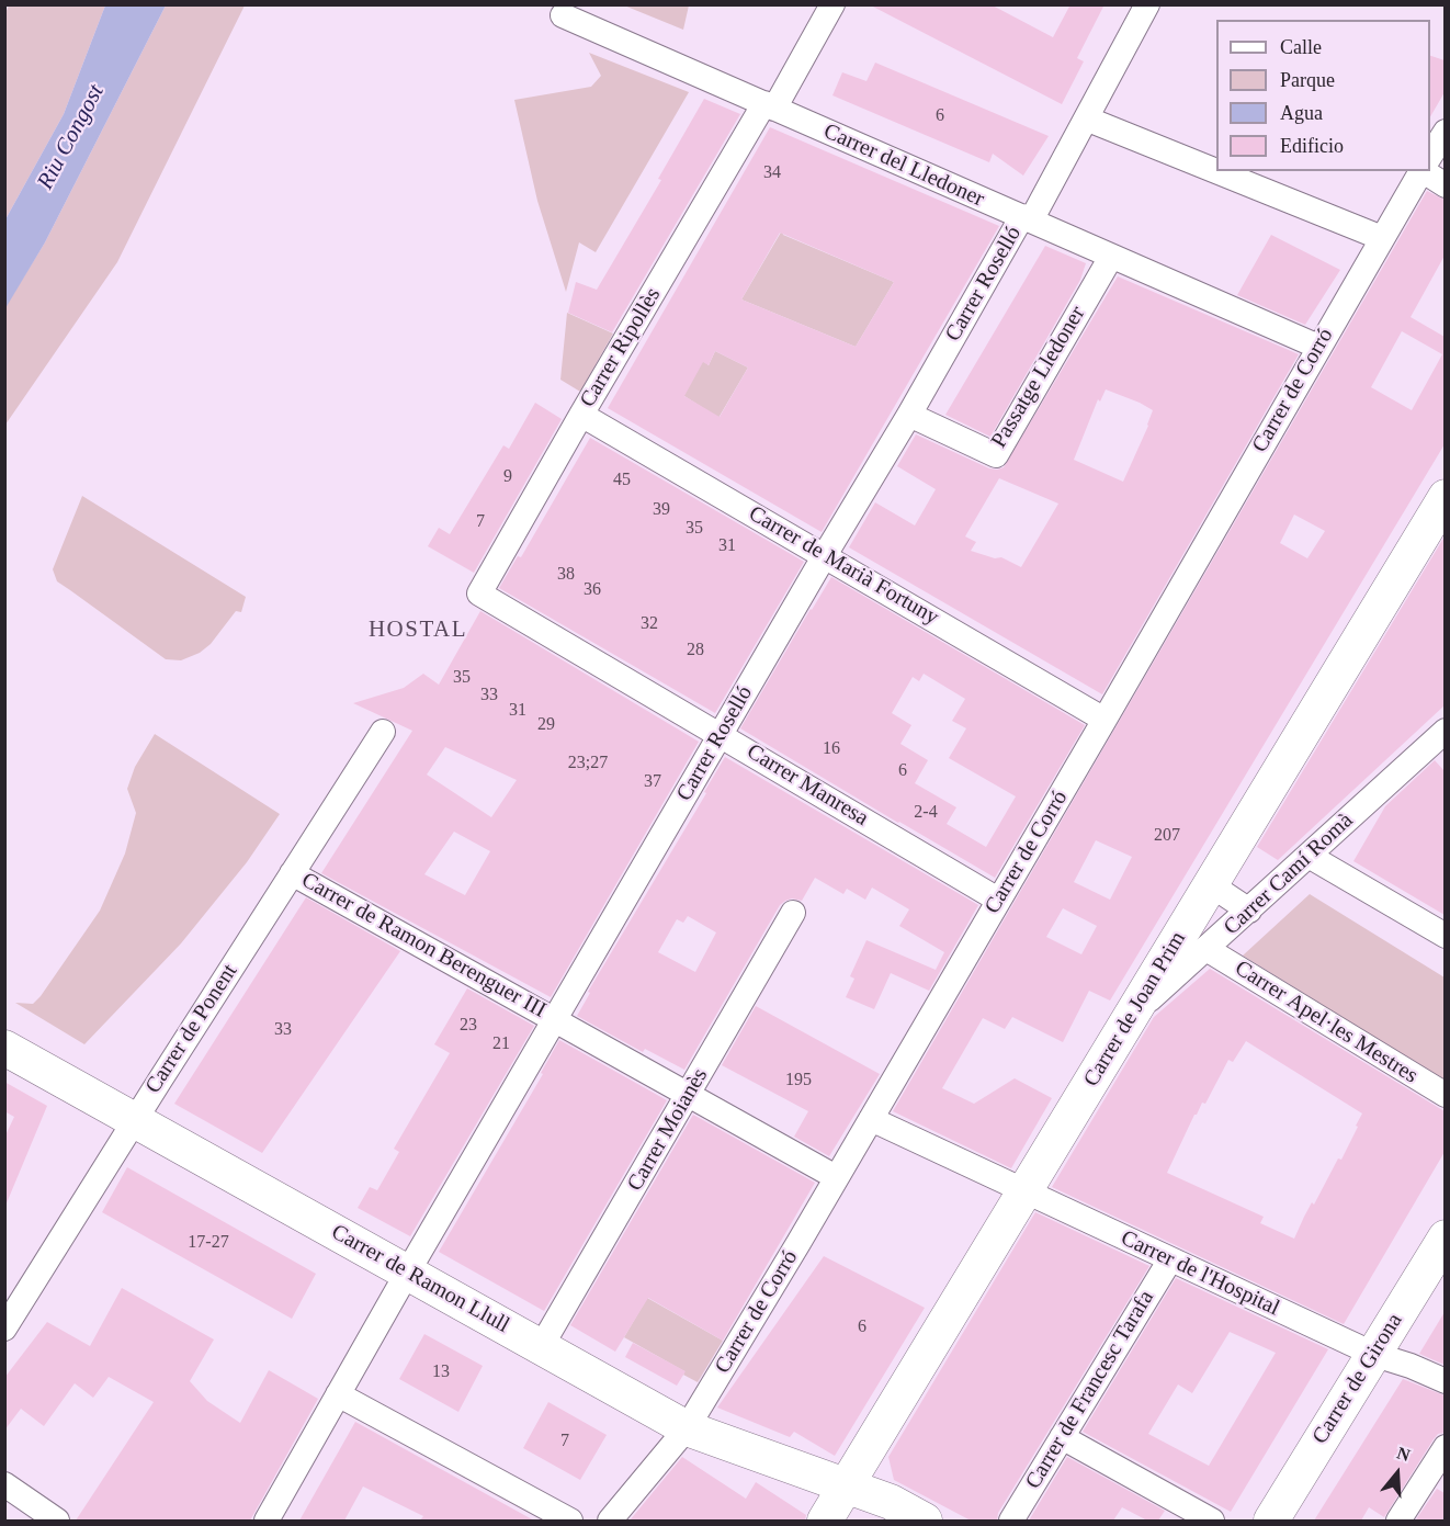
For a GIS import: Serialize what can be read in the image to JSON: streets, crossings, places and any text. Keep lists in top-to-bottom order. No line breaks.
{"streets":{"street":["Carrer del Lledoner","Carrer Roselló","Carrer Ripollès","Passatge Lledoner","Carrer de Corró","Carrer de Marià Fortuny","Carrer Manresa","Carrer Camí Romà","Carrer de Ramon Berenguer III","Carrer de Joan Prim","Carrer Apel·les Mestres","Carrer de Ponent","Carrer Moianès","Carrer de l'Hospital","Carrer de Ramon Llull","Carrer de Girona","Carrer de Francesc Tarafa"]},"crossings":[["Carrer del Lledoner","Carrer Roselló"],["Carrer del Lledoner","Carrer Ripollès"],["Carrer del Lledoner","Passatge Lledoner"],["Carrer del Lledoner","Carrer de Corró"],["Carrer Roselló","Passatge Lledoner"],["Carrer Roselló","Carrer de Marià Fortuny"],["Carrer Roselló","Carrer Manresa"],["Carrer Roselló","Carrer de Ramon Berenguer III"],["Carrer Roselló","Carrer de Ramon Llull"],["Carrer Ripollès","Carrer de Marià Fortuny"],["Carrer Ripollès","Carrer Manresa"],["Carrer de Corró","Carrer de Marià Fortuny"],["Carrer de Corró","Carrer Manresa"],["Carrer de Corró","Carrer de Ramon Berenguer III"],["Carrer de Corró","Carrer de l'Hospital"],["Carrer de Corró","Carrer de Ramon Llull"],["Carrer Camí Romà","Carrer de Joan Prim"],["Carrer Camí Romà","Carrer Apel·les Mestres"],["Carrer de Ramon Berenguer III","Carrer de Ponent"],["Carrer de Ramon Berenguer III","Carrer Moianès"],["Carrer de Joan Prim","Carrer de l'Hospital"],["Carrer de Joan Prim","Carrer de Ramon Llull"],["Carrer de Ponent","Carrer de Ramon Llull"],["Carrer Moianès","Carrer de Ramon Llull"],["Carrer de l'Hospital","Carrer de Girona"],["Carrer de l'Hospital","Carrer de Francesc Tarafa"]],"districts":["HOSTAL"],"water":["Riu Congost"],"house_numbers":["6","34","9","45","39","7","35","31","38","36","32","28","35","33","31","29","16","23;27","6","37","2-4","207","23","33","21","195","17-27","6","13","7"],"legend":["Calle","Parque","Agua","Edificio"],"north":"top"}
